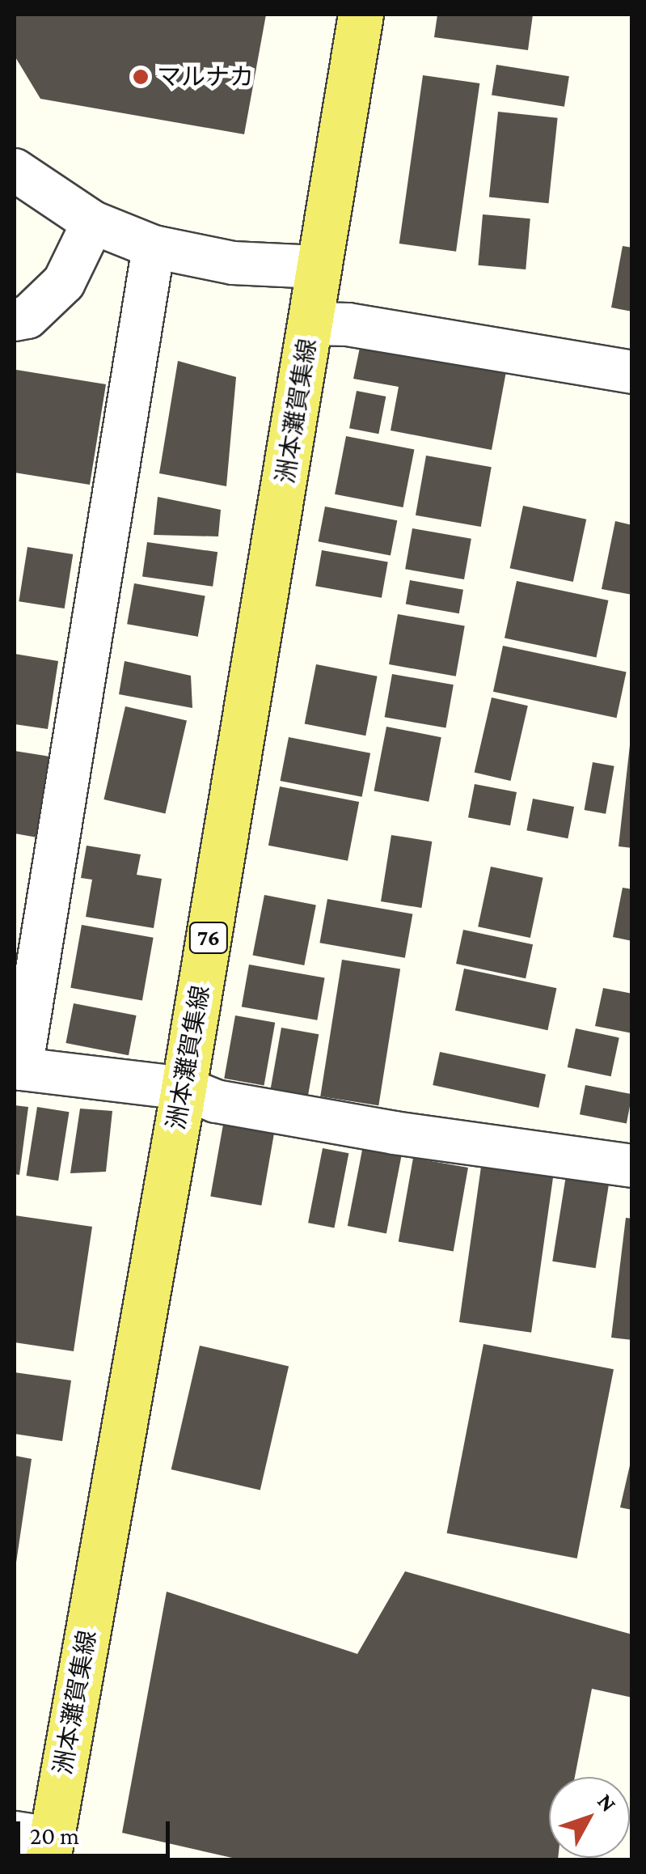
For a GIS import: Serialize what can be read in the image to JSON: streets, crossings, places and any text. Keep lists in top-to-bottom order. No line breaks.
{"streets":{"main road":["洲本灘賀集線","76"]},"places":["マルナカ"],"scale_bar":"20 m","north":"top right"}
